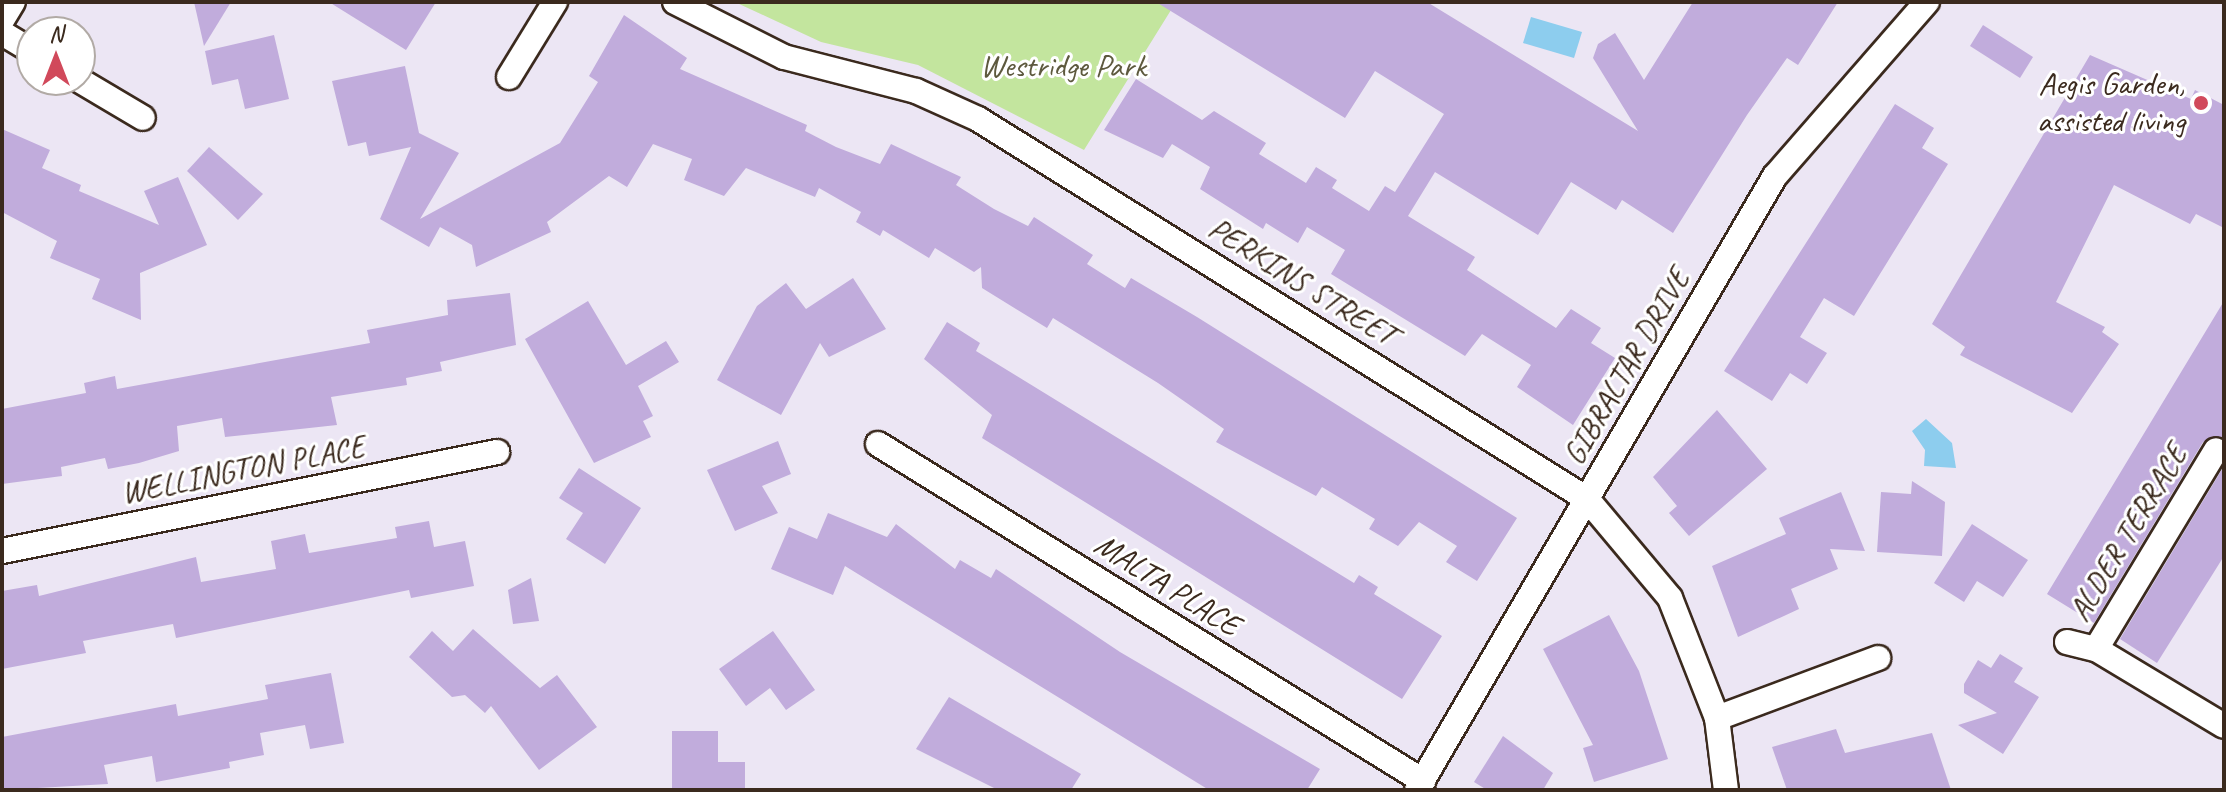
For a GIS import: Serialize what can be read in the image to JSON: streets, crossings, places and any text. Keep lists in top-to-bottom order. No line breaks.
{"streets":{"street":["PERKINS STREET","GIBRALTAR DRIVE","WELLINGTON PLACE","ALDER TERRACE","MALTA PLACE"]},"crossings":[["PERKINS STREET","GIBRALTAR DRIVE"],["GIBRALTAR DRIVE","MALTA PLACE"]],"parks":["Westridge Park"],"places":["Aegis Garden, assisted living"],"north":"top"}
